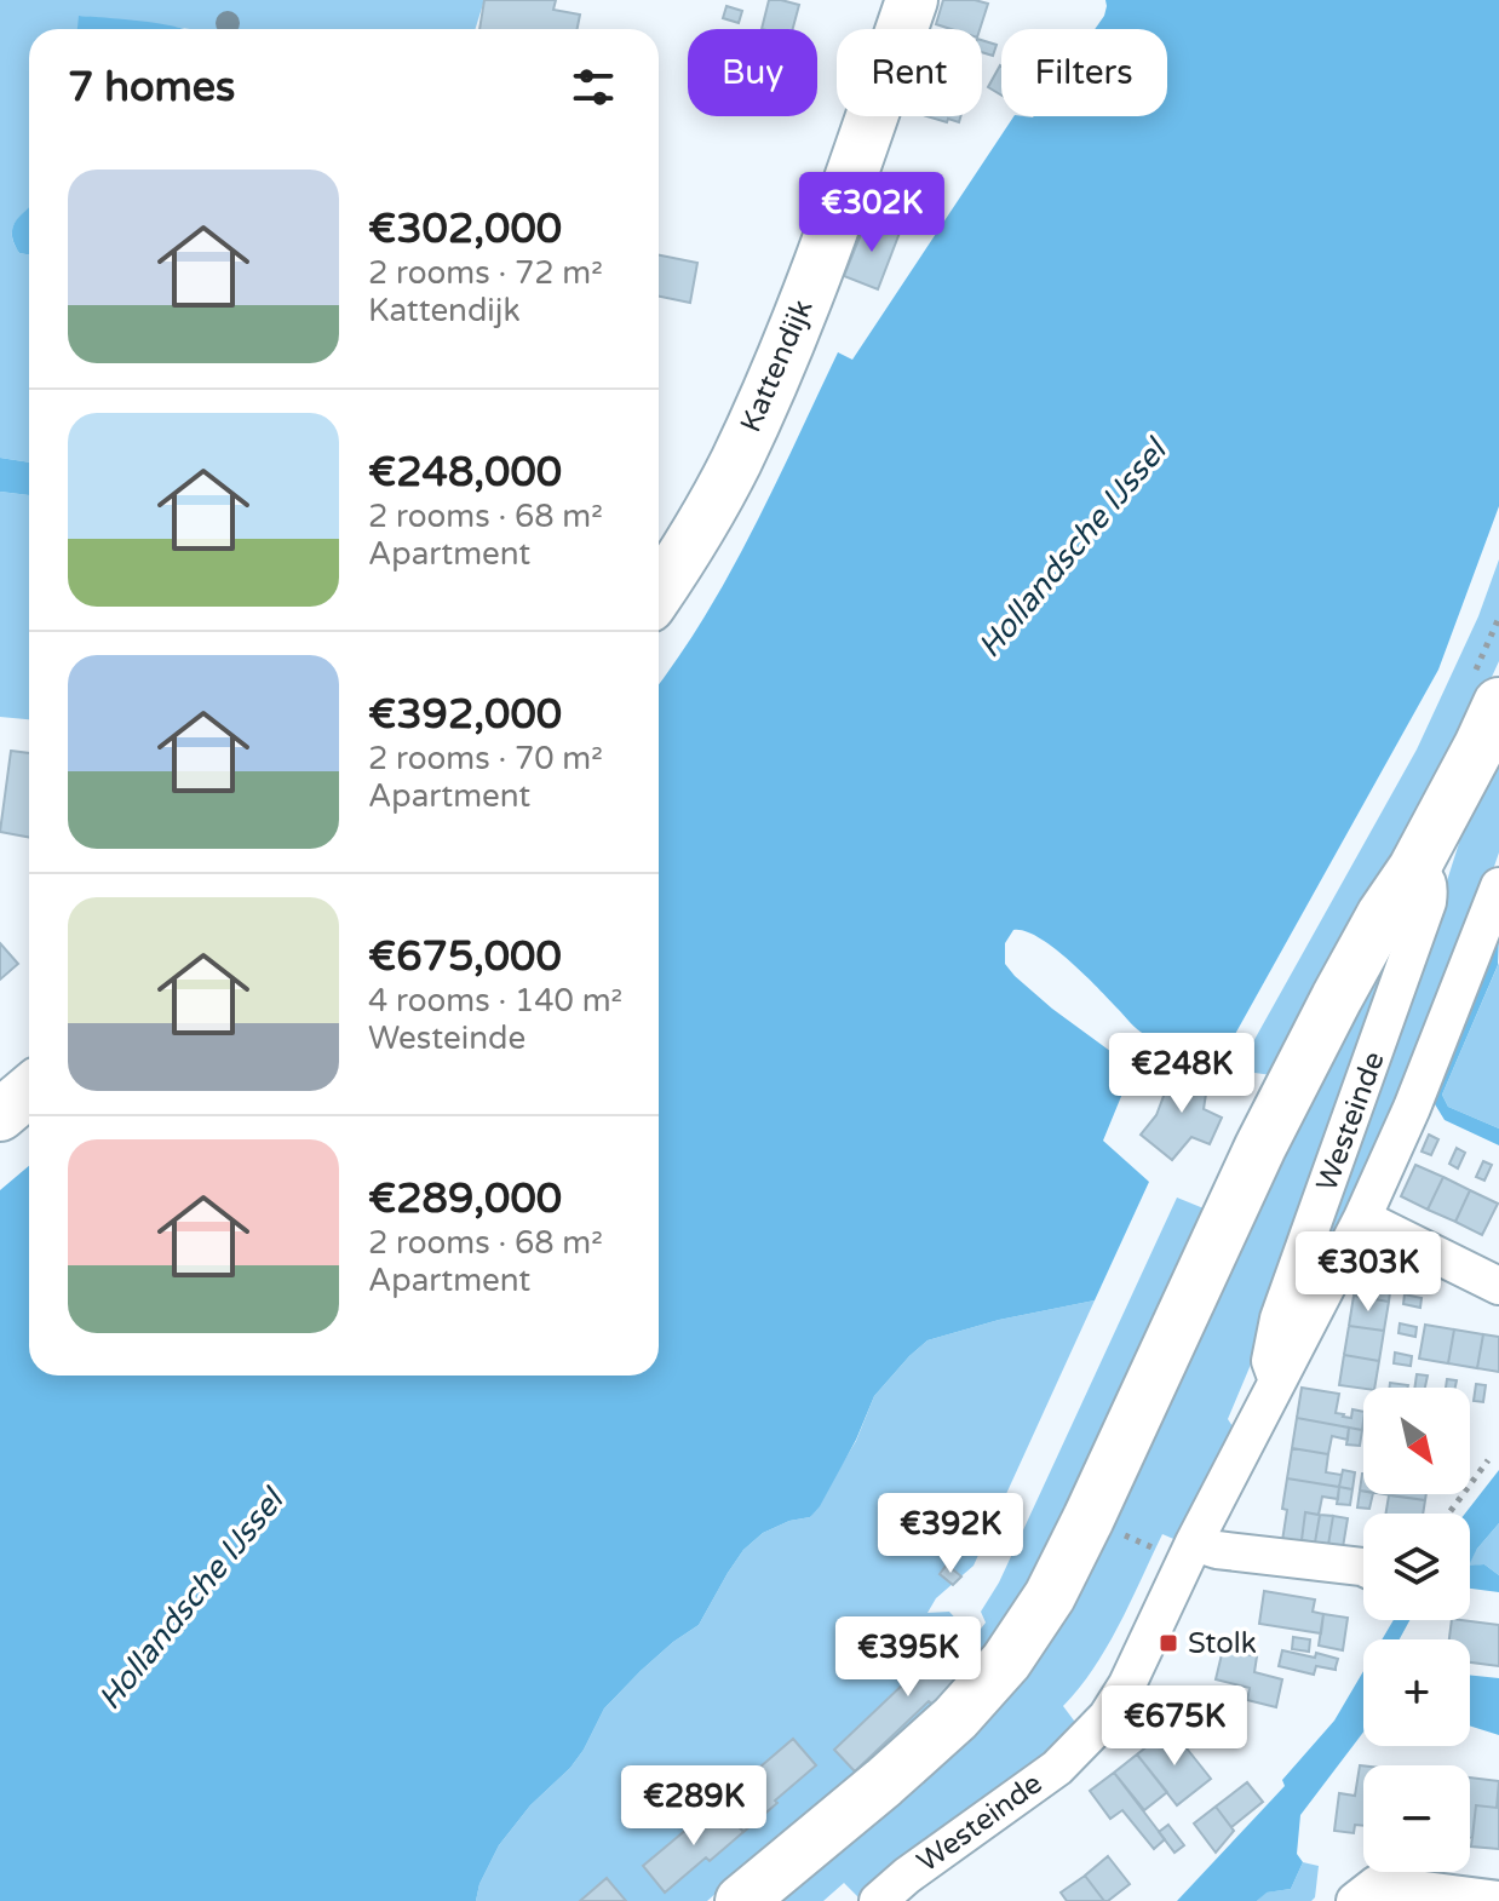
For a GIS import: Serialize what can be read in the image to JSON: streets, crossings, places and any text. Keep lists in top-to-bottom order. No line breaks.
{"streets":{"street":["Kattendijk","Westeinde"]},"water":["Hollandsche IJssel"],"places":{"transit":["Stolk"]},"north":"bottom right","page":{"chip":["Buy","Rent","Filters"],"heading":"7 homes","list":[{"name":"€302,000","note":"2 rooms · 72 m² · Kattendijk"},{"name":"€248,000","note":"2 rooms · 68 m² · Apartment"},{"name":"€392,000","note":"2 rooms · 70 m² · Apartment"},{"name":"€675,000","note":"4 rooms · 140 m² · Westeinde"},{"name":"€289,000","note":"2 rooms · 68 m² · Apartment"}],"price":["€302K","€248K","€303K","€392K","€395K","€675K","€289K"],"map_buttons":["+","−"]}}
